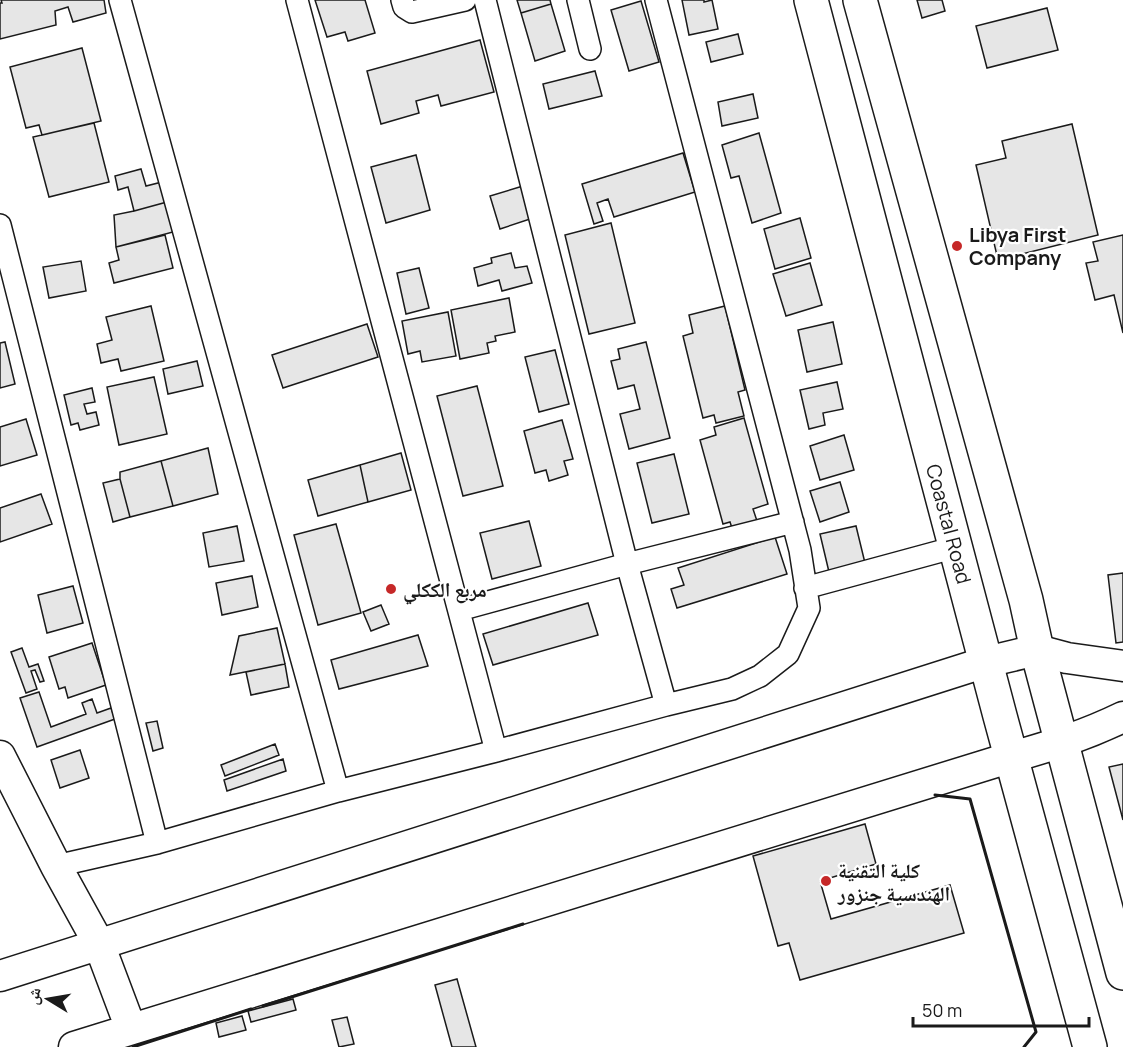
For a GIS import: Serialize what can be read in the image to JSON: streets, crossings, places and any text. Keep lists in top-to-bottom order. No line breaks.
{"streets":{"highway":["Coastal Road"]},"places":["Libya First Company","مربع الككلي","كلية التقنية الهندسية جنزور"],"scale_bar":"50 m","north":"left"}
